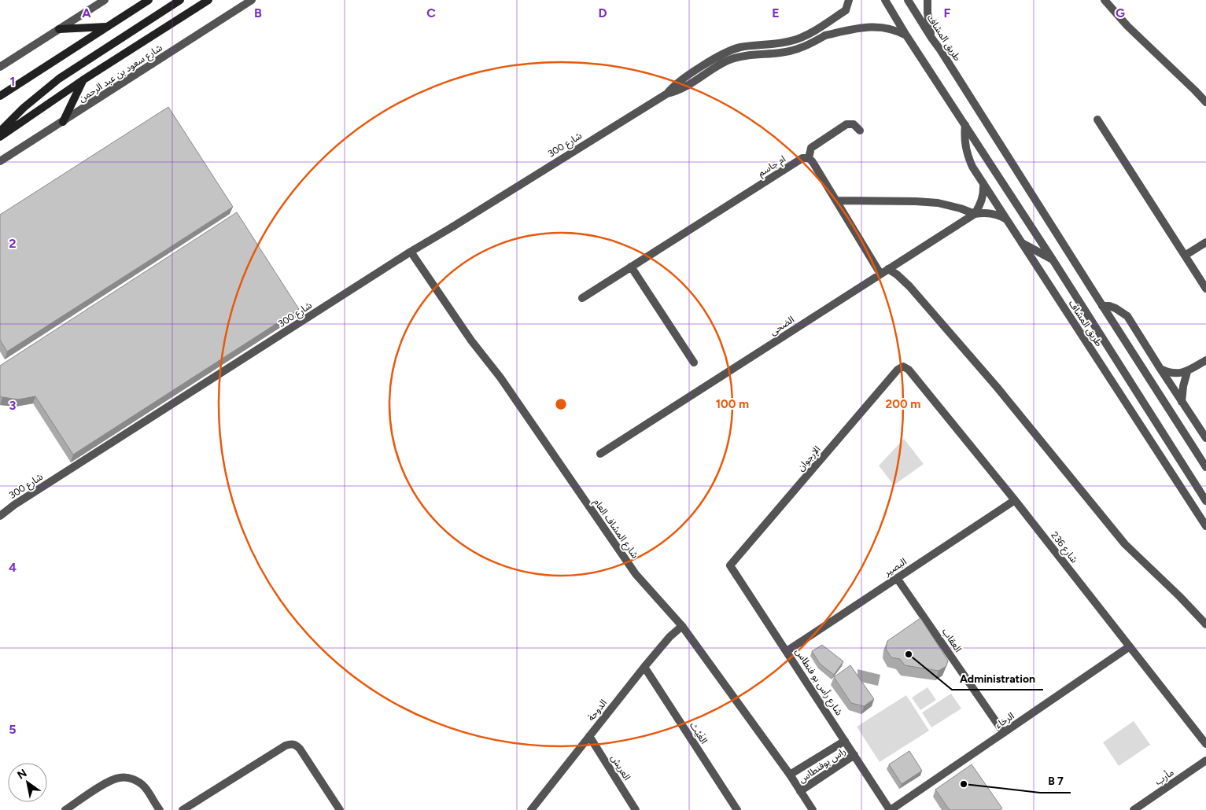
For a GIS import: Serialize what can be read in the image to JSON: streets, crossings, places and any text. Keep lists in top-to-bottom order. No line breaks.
{"streets":{"main road":["شارع سعود بن عبد الرحمن"],"street":["طريق المشاف","شارع 300","ام جاسم","الضحى","الإرجوان","شارع المشاف العام","شارع 236","البصير","العقاب","شارع رأس بو فنطاس","الدوحة","الرخاء","الغَيْث","راس بوفنطاس","العريش","مأرب"]},"crossings":[["شارع 300","شارع المشاف العام"],["الإرجوان","شارع 236"],["الإرجوان","شارع رأس بو فنطاس"],["شارع المشاف العام","الدوحة"],["شارع المشاف العام","راس بوفنطاس"],["شارع 236","البصير"],["شارع 236","الرخاء"],["البصير","العقاب"],["البصير","شارع رأس بو فنطاس"],["العقاب","الرخاء"],["شارع رأس بو فنطاس","الرخاء"],["شارع رأس بو فنطاس","راس بوفنطاس"],["الدوحة","الغَيْث"],["الدوحة","العريش"]],"places":["Administration","B 7"],"north":"top left","grid":{"columns":["A","B","C","D","E","F","G"],"rows":["1","2","3","4","5"]},"rings":["100 m","200 m"]}
